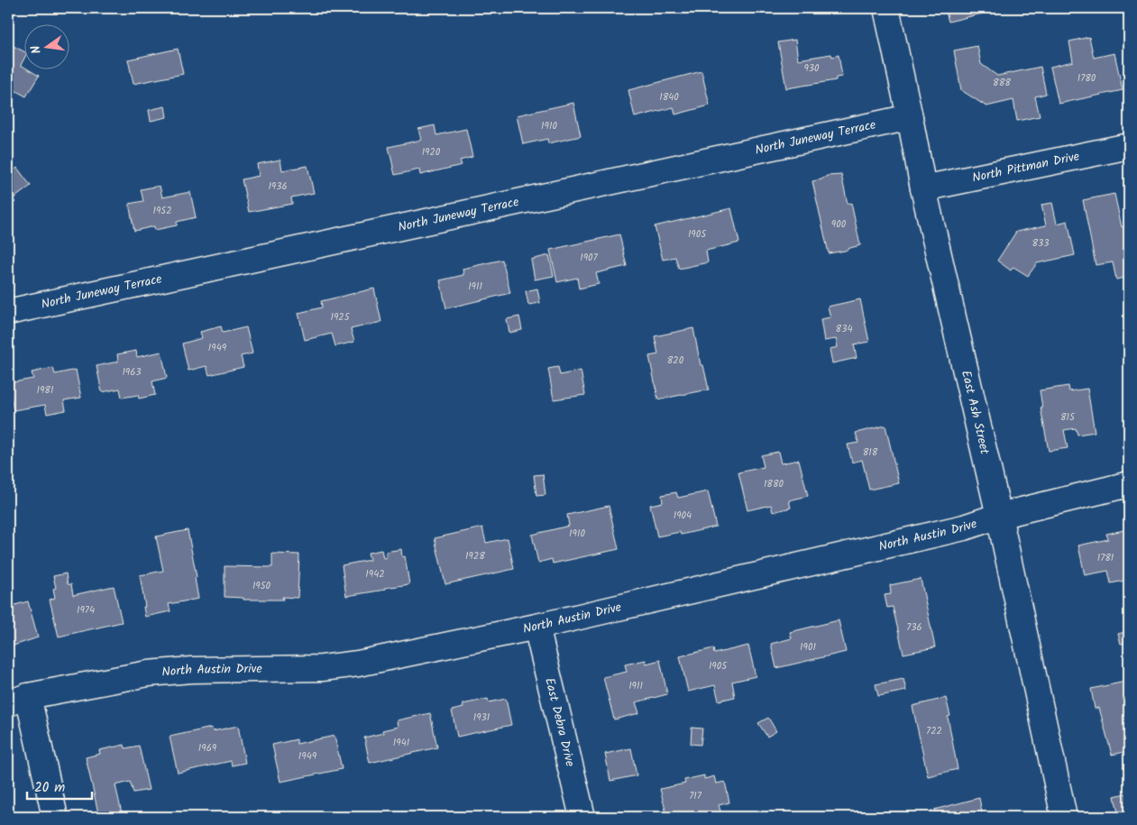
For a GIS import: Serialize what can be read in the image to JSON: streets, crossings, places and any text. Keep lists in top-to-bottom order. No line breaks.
{"streets":{"street":["North Juneway Terrace","North Pittman Drive","East Ash Street","North Austin Drive","East Debra Drive"]},"crossings":[["North Juneway Terrace","East Ash Street"],["North Pittman Drive","East Ash Street"],["East Ash Street","North Austin Drive"],["North Austin Drive","East Debra Drive"]],"house_numbers":["930","1780","888","1840","1910","1920","1936","1952","900","1905","833","1907","1911","1925","834","1949","820","1963","1981","815","818","1880","1904","1910","1928","1781","1942","1950","1974","736","1901","1905","1911","1931","722","1941","1969","1949","717"],"scale_bar":"20 m","north":"left"}
